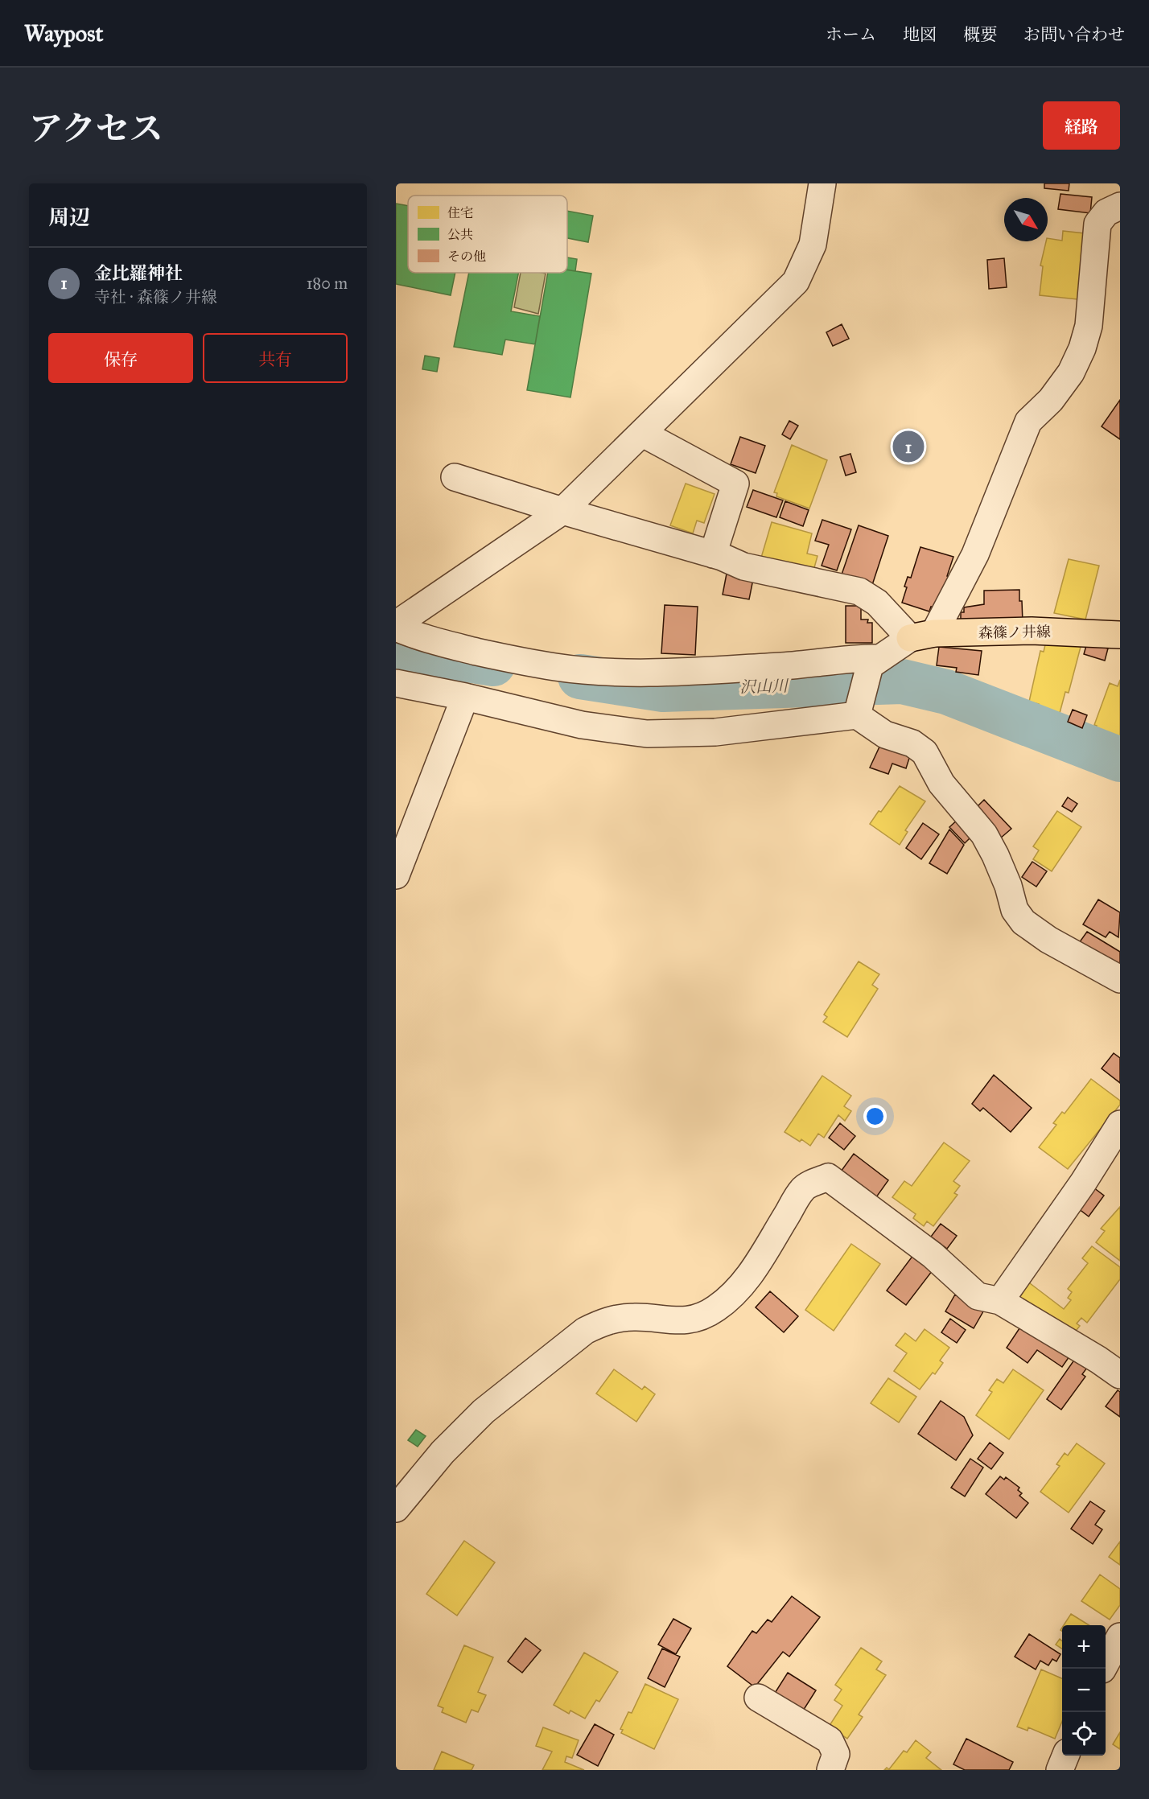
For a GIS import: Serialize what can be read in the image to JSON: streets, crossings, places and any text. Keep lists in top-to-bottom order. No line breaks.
{"streets":{"main road":["森篠ノ井線"]},"water":["沢山川"],"legend":["住宅","公共","その他"],"north":"bottom right","page":{"header":"Waypost","nav":["ホーム","地図","概要","お問い合わせ"],"title":"アクセス","buttons":["経路",["保存","共有"]],"heading":"周辺","list":[{"mark":"1","name":"金比羅神社","note":"寺社 · 森篠ノ井線","value":"180 m"}],"pins":"1","map_buttons":["+","−"]}}
